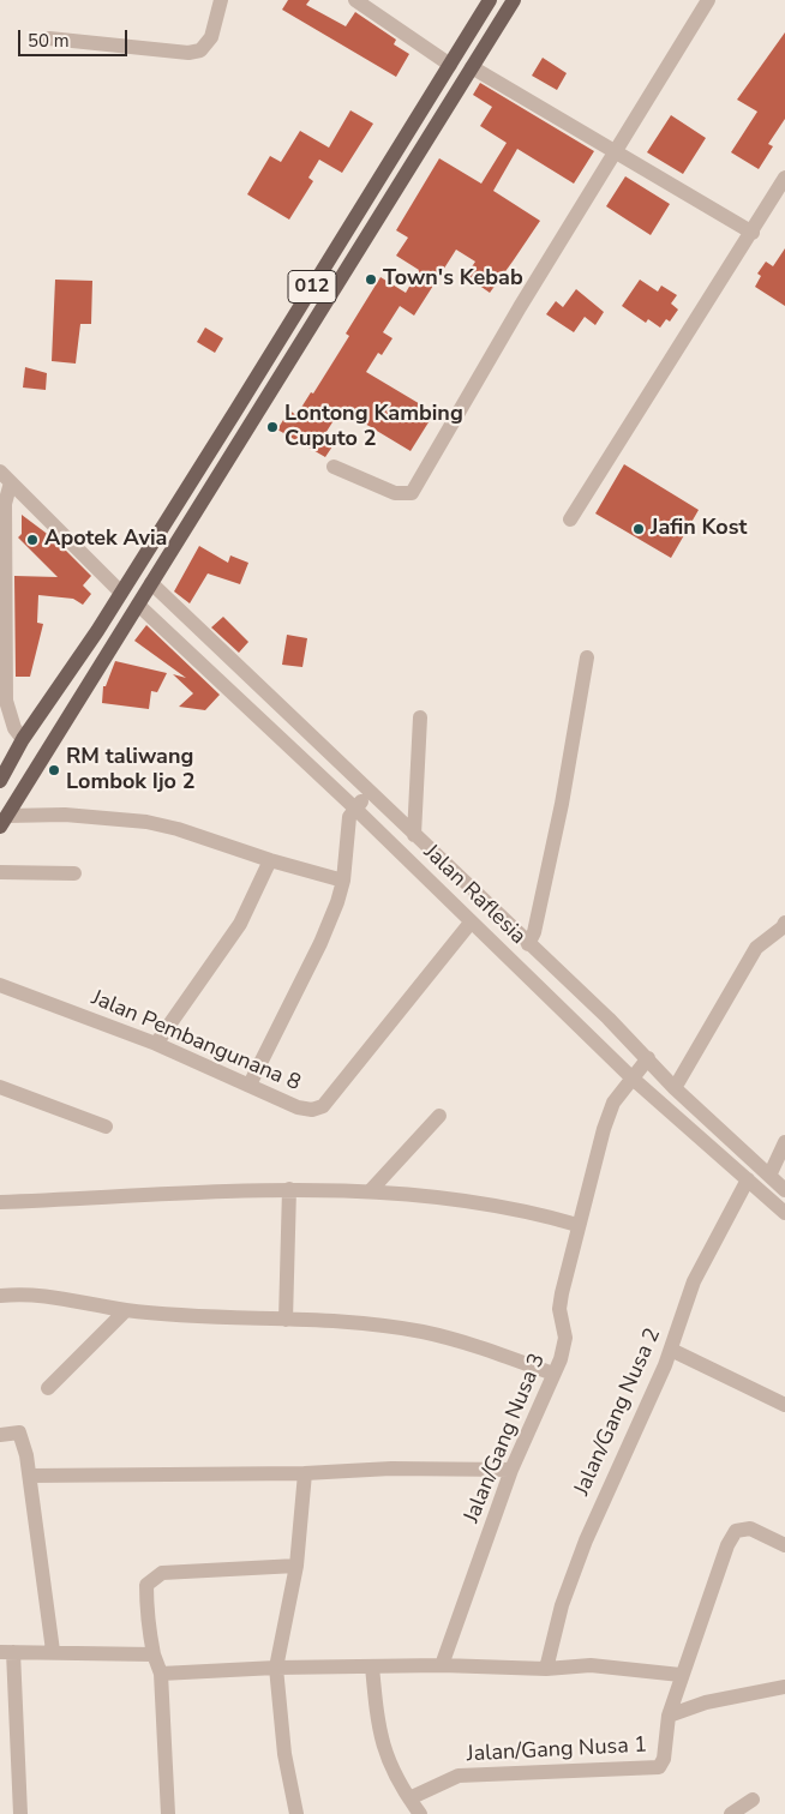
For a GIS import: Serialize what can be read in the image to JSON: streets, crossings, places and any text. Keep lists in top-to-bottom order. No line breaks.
{"streets":{"main road":["012"],"street":["Jalan Raflesia","Jalan Pembangunana 8","Jalan/Gang Nusa 2","Jalan/Gang Nusa 3","Jalan/Gang Nusa 1"]},"crossings":[["Jalan Raflesia","Jalan Pembangunana 8"],["Jalan Raflesia","Jalan/Gang Nusa 2"],["Jalan Raflesia","Jalan/Gang Nusa 3"]],"places":["Town's Kebab","Lontong Kambing Cuputo 2","Jafin Kost","Apotek Avia","RM taliwang Lombok Ijo 2"],"scale_bar":"50 m"}
